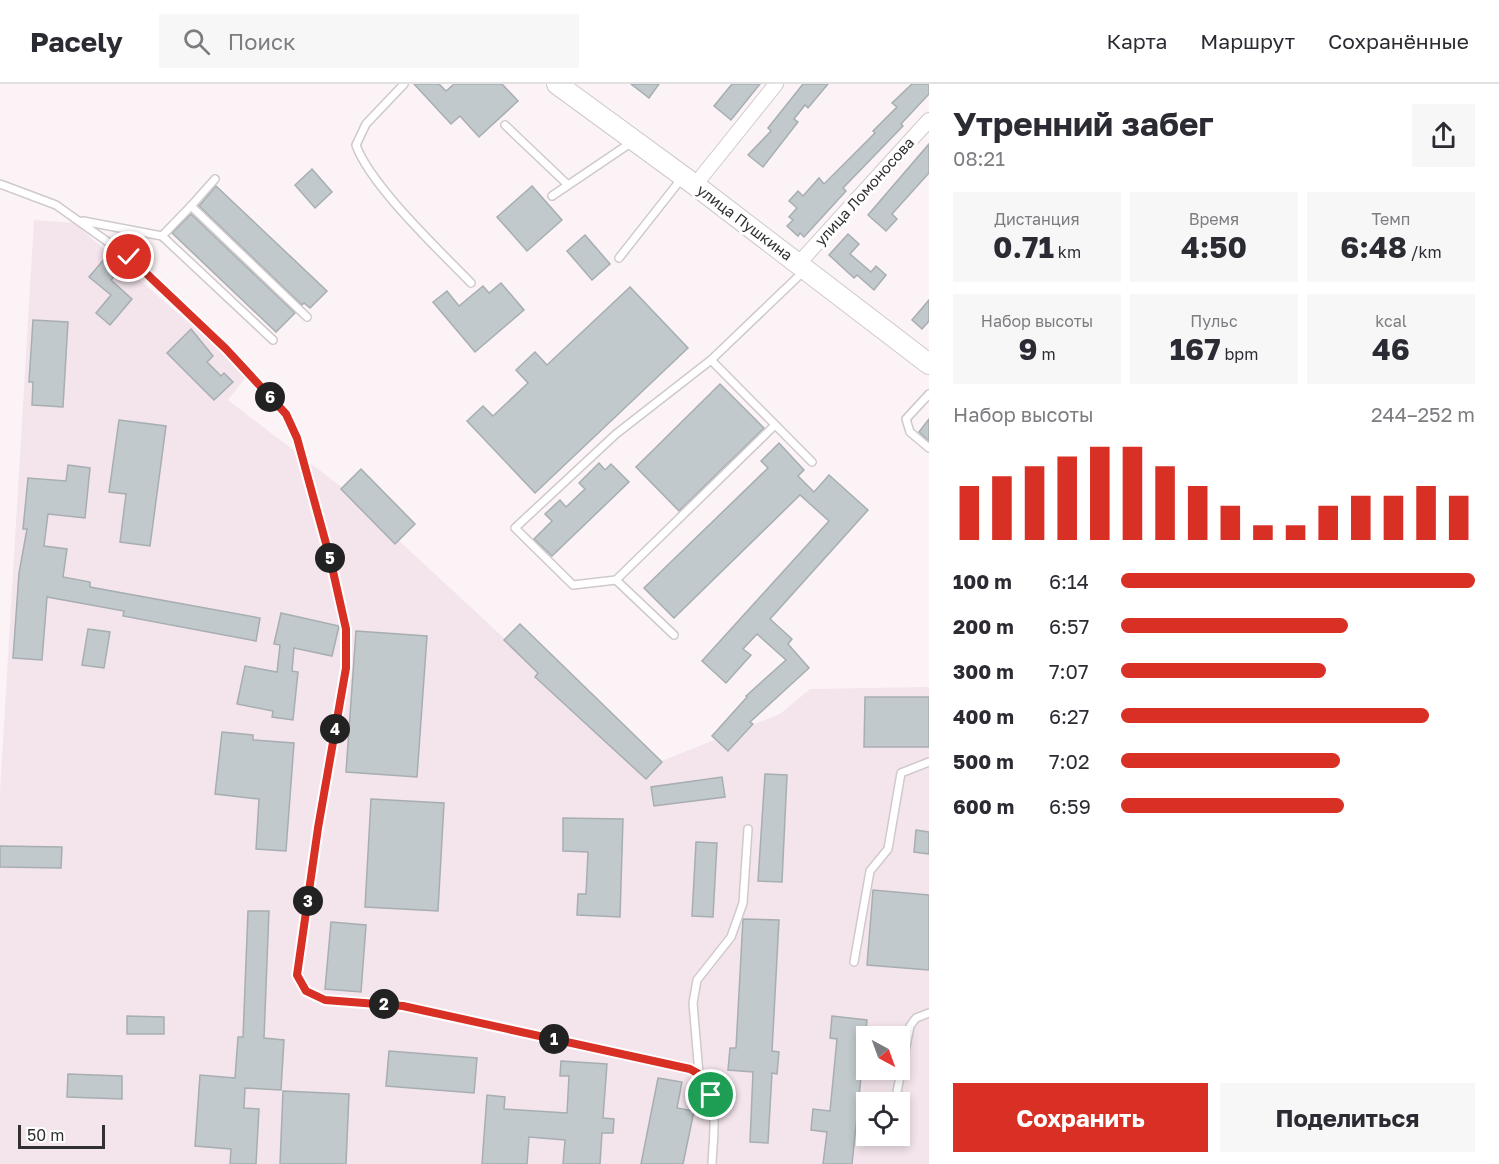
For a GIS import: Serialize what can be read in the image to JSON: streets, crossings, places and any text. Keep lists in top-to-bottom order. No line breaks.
{"streets":{"street":["улица Ломоносова","улица Пушкина"]},"crossings":[["улица Ломоносова","улица Пушкина"]],"scale_bar":"50 m","north":"bottom right","page":{"header":"Pacely","search":"Поиск","nav":["Карта","Маршрут","Сохранённые"],"heading":["Утренний забег","08:21"],"stats":[["Дистанция","0.71 km"],["Время","4:50"],["Темп","6:48 /km"],["Набор высоты","9 m"],["Пульс","167 bpm"],["kcal","46"]],"pins":["6","5","4","3","2","1"],"chart":["Набор высоты","244–252 m"],"list":[{"name":"100 m","note":"6:14"},{"name":"200 m","note":"6:57"},{"name":"300 m","note":"7:07"},{"name":"400 m","note":"6:27"},{"name":"500 m","note":"7:02"},{"name":"600 m","note":"6:59"}],"buttons":["Сохранить","Поделиться"],"scale":"50 m"}}
